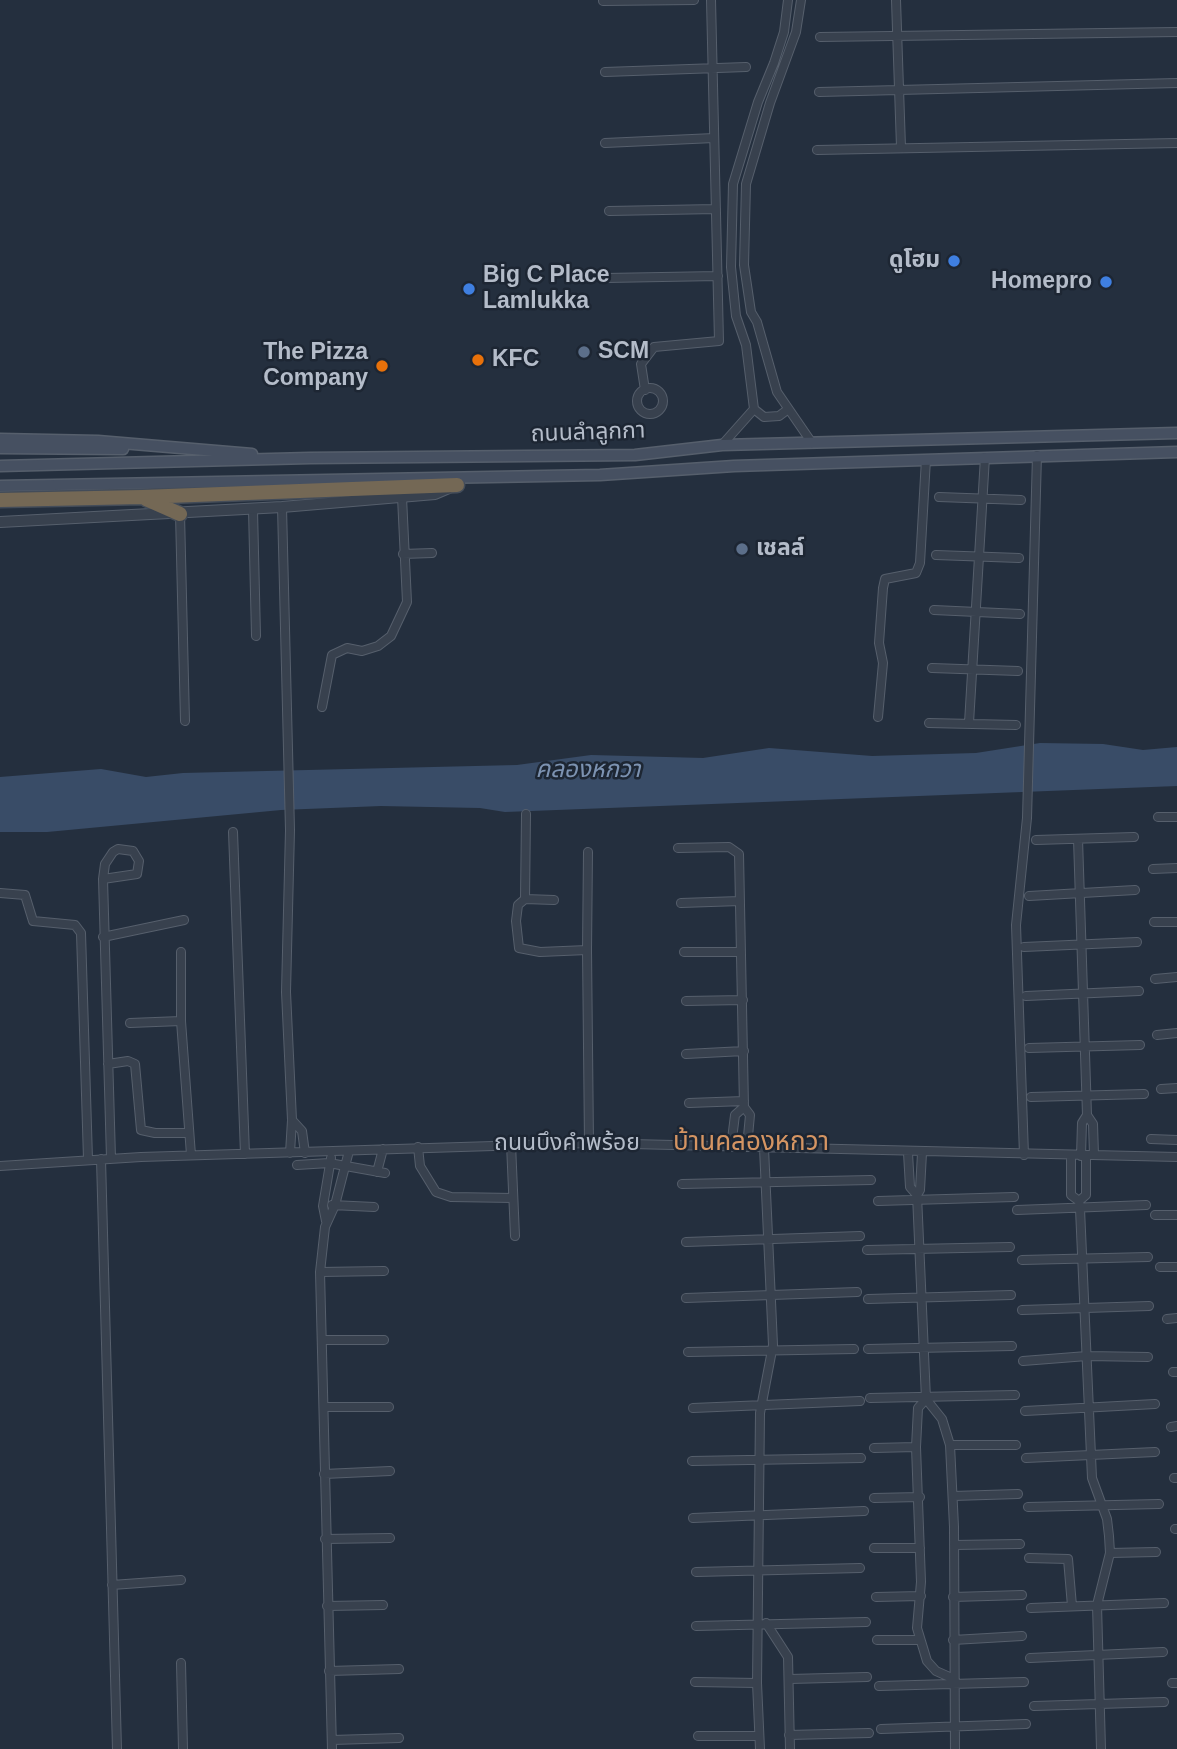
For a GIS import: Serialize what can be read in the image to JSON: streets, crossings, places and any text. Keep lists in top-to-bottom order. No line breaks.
{"streets":{"main road":["ถนนลำลูกกา"],"street":["ถนนบึงคำพร้อย"]},"districts":["บ้านคลองหกวา"],"water":["คลองหกวา"],"places":["ดูโฮม","Homepro","Big C Place Lamlukka","SCM","KFC","The Pizza Company","เชลล์"]}
